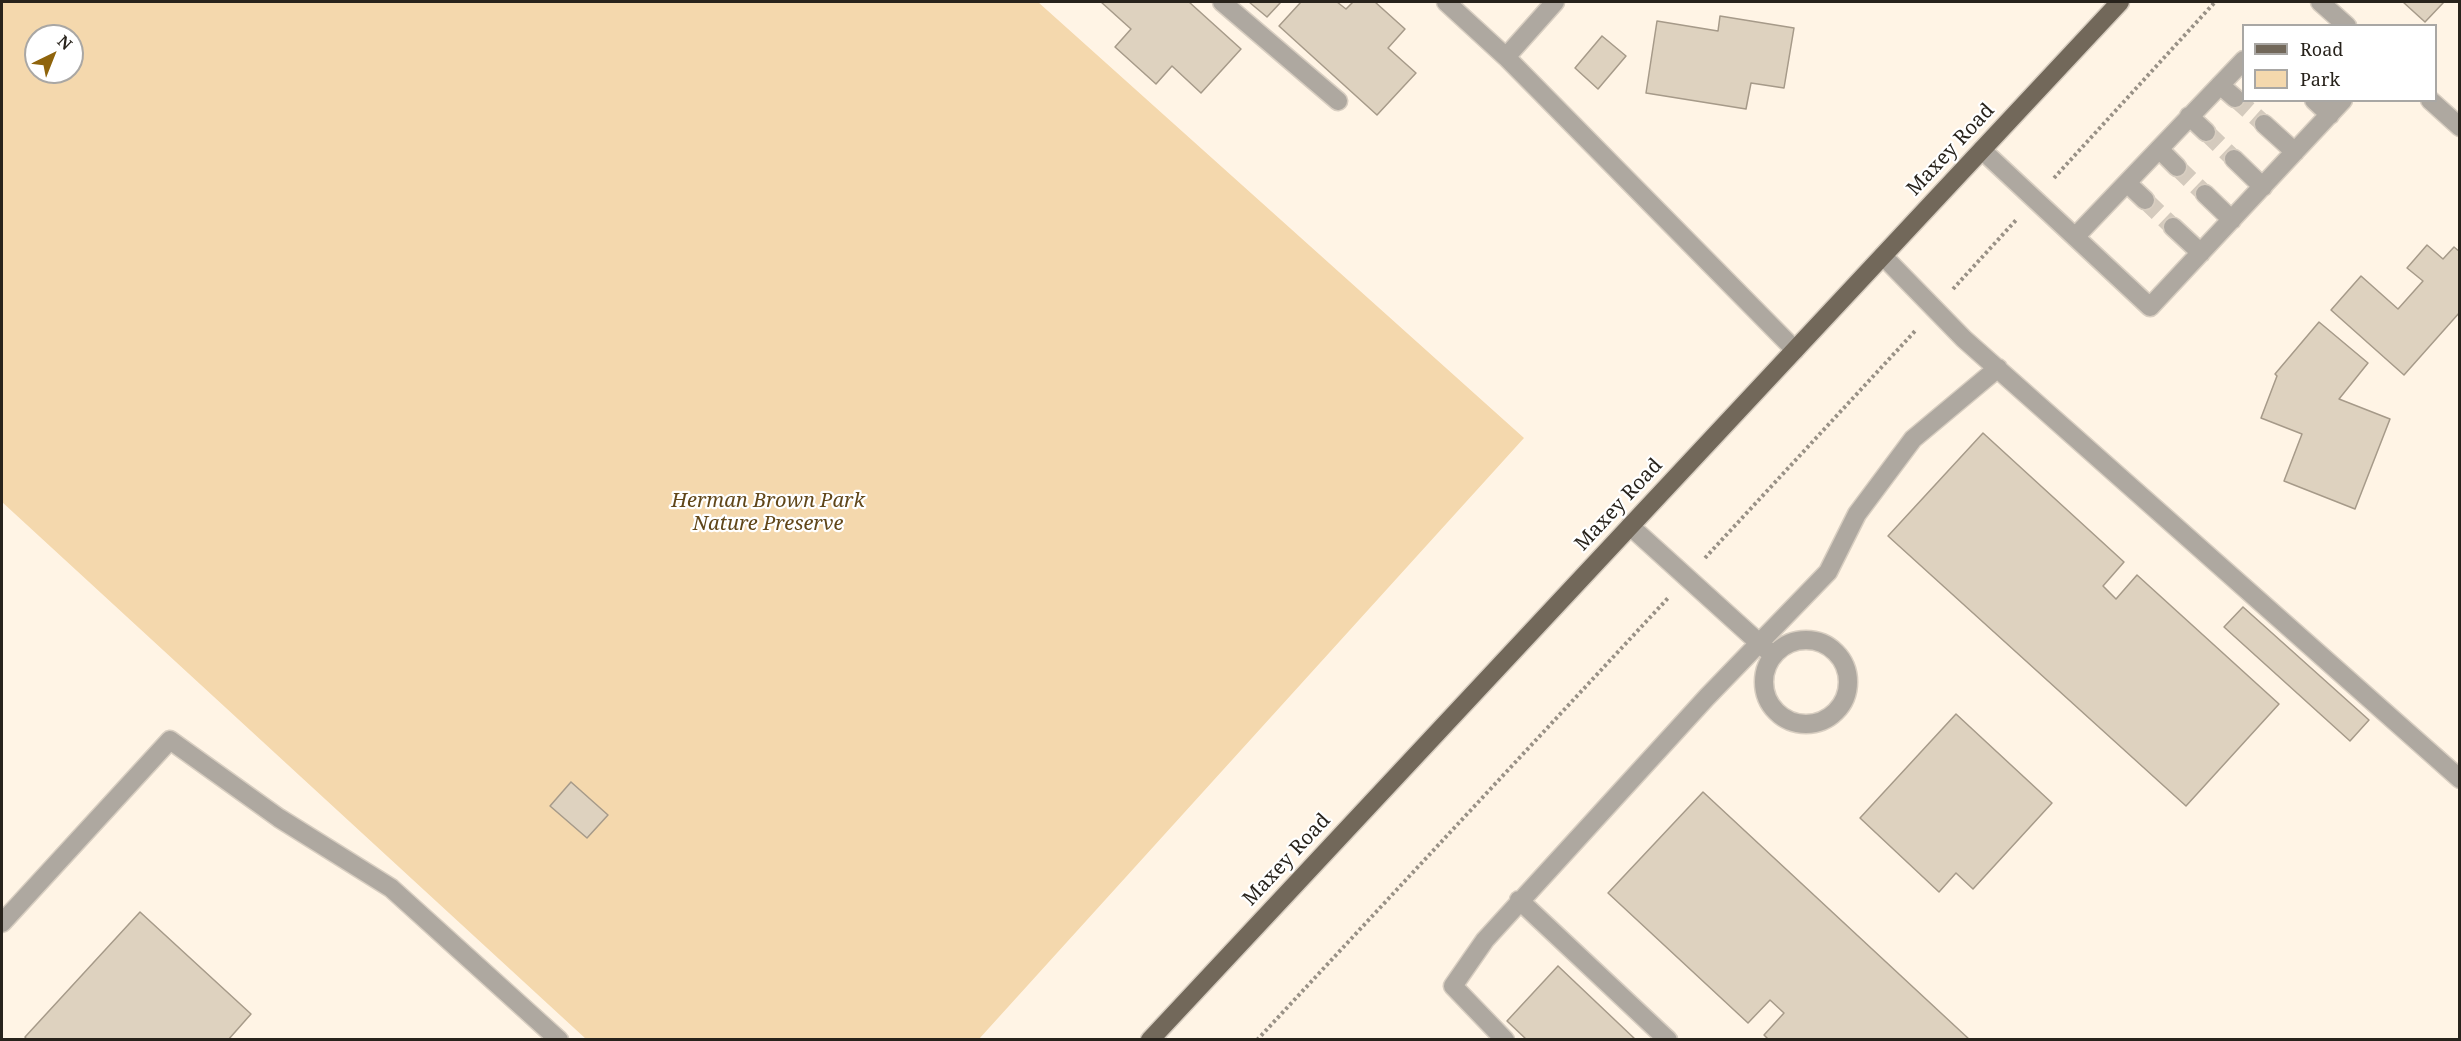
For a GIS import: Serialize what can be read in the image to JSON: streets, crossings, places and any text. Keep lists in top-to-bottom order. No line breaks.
{"streets":{"main road":["Maxey Road"]},"parks":["Herman Brown Park Nature Preserve"],"legend":["Road","Park"],"north":"top right"}
